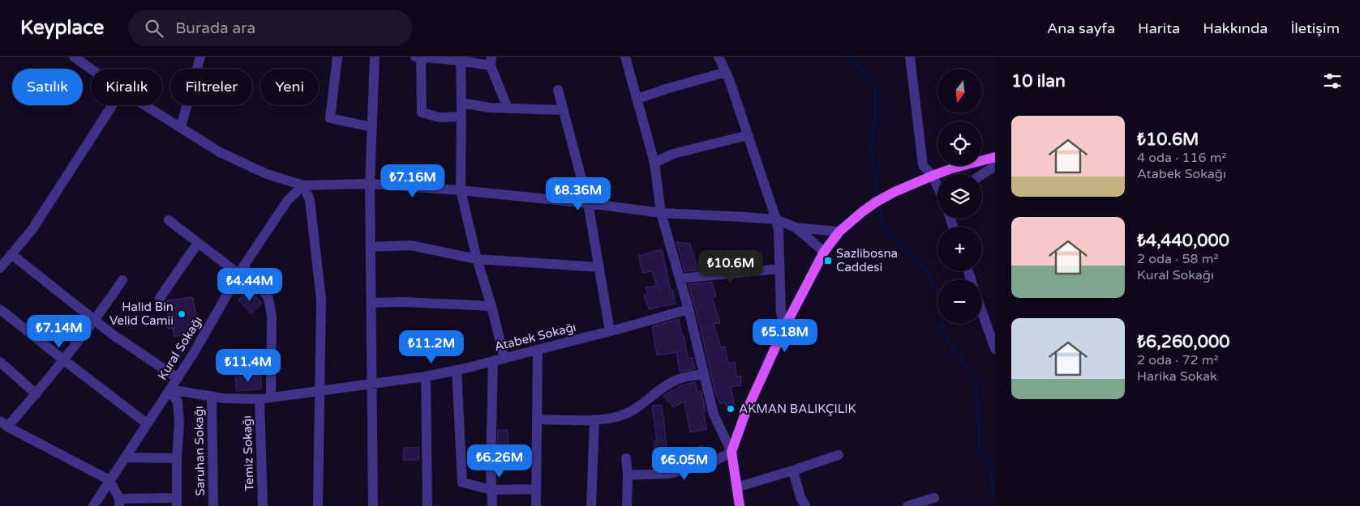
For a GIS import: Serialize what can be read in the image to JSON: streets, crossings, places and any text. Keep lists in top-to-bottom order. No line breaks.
{"streets":{"street":["Atabek Sokağı","Kural Sokağı","Saruhan Sokağı","Temiz Sokağı"]},"crossings":[["Atabek Sokağı","Kural Sokağı"],["Atabek Sokağı","Saruhan Sokağı"],["Atabek Sokağı","Temiz Sokağı"]],"places":{"transit":["Sazlibosna Caddesi"],"other":["Halid Bin Velid Camii","AKMAN BALIKÇILIK"]},"north":"bottom","page":{"header":"Keyplace","search":"Burada ara","nav":["Ana sayfa","Harita","Hakkında","İletişim"],"heading":"10 ilan","map_buttons":["+","−"],"chip":["Satılık","Kiralık","Filtreler","Yeni"],"list":[{"name":"₺10.6M","note":"4 oda · 116 m² · Atabek Sokağı"},{"name":"₺4,440,000","note":"2 oda · 58 m² · Kural Sokağı"},{"name":"₺6,260,000","note":"2 oda · 72 m² · Harika Sokak"}],"price":["₺7.16M","₺8.36M","₺10.6M","₺4.44M","₺7.14M","₺5.18M","₺11.2M","₺11.4M","₺6.26M","₺6.05M"]}}
